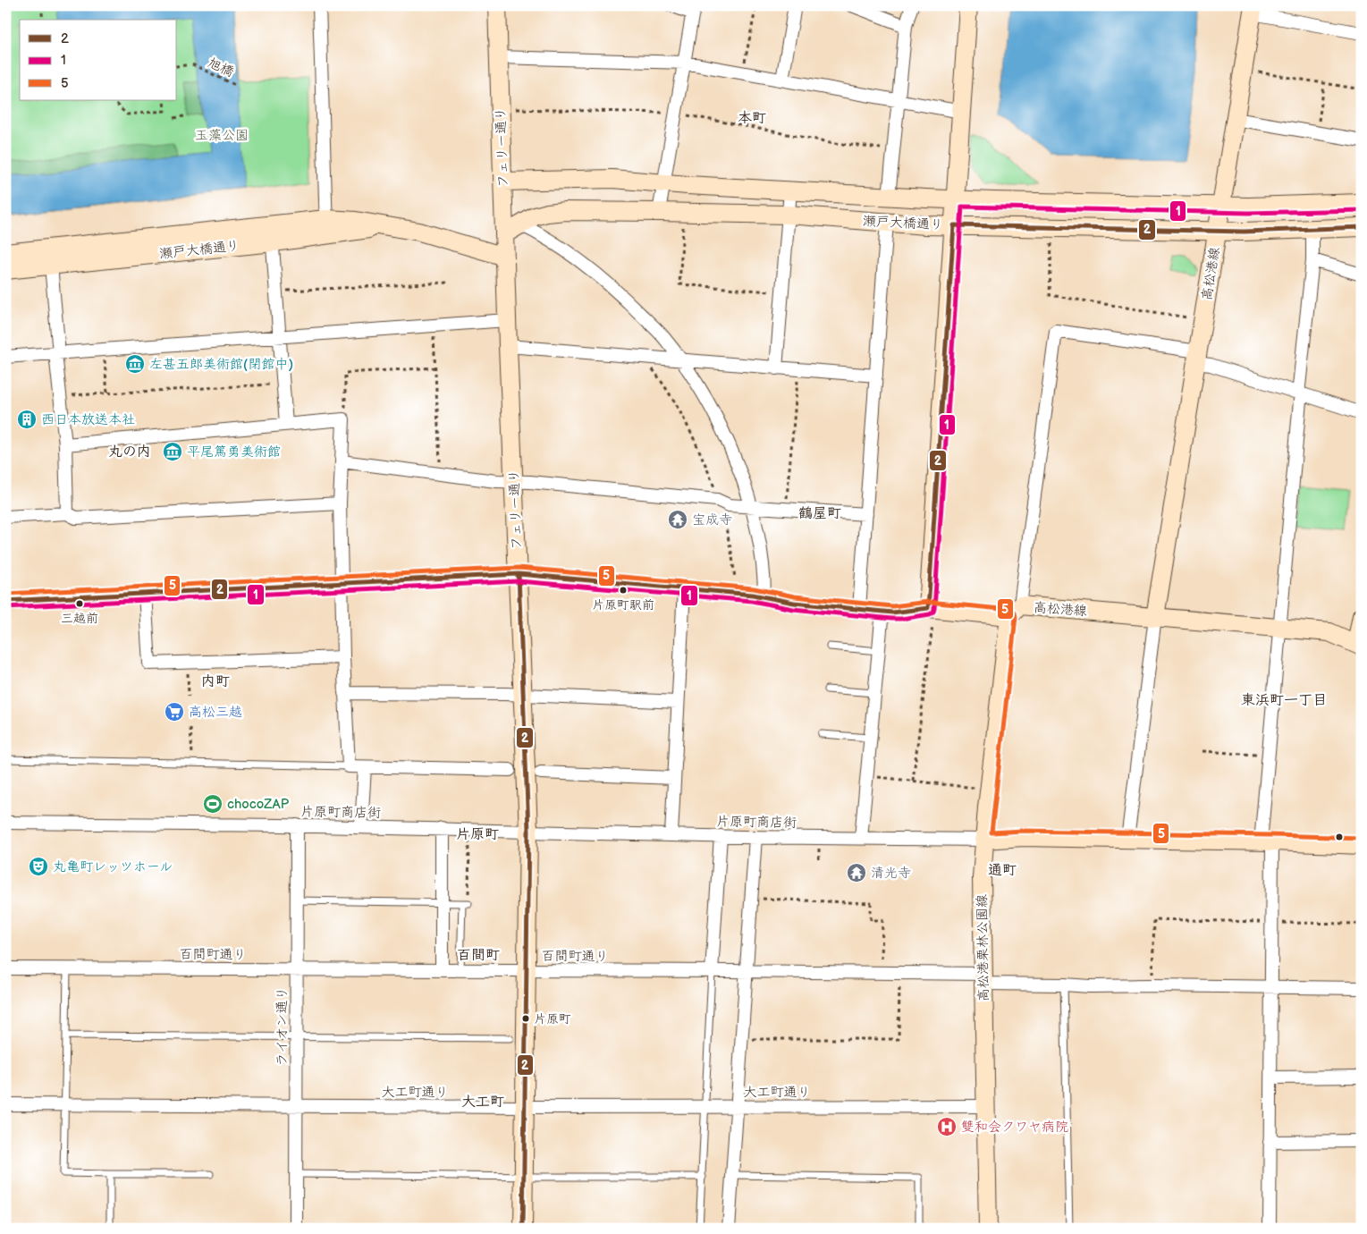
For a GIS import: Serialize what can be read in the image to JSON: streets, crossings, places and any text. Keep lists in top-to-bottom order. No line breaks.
{"streets":{"street":["フェリー通り","瀬戸大橋通り","高松港線","片原町商店街","高松港栗林公園線","百間町通り","ライオン通り","大工町通り"],"path":["旭橋"]},"crossings":[["フェリー通り","瀬戸大橋通り"],["フェリー通り","高松港線"],["フェリー通り","片原町商店街"],["フェリー通り","百間町通り"],["フェリー通り","大工町通り"],["瀬戸大橋通り","高松港線"],["高松港線","高松港栗林公園線"],["片原町商店街","高松港栗林公園線"],["片原町商店街","ライオン通り"],["高松港栗林公園線","百間町通り"],["高松港栗林公園線","大工町通り"],["百間町通り","ライオン通り"],["ライオン通り","大工町通り"]],"districts":["本町","丸の内","鶴屋町","内町","東浜町一丁目","片原町","通町","百間町","大工町"],"parks":["玉藻公園"],"places":{"museum":["左甚五郎美術館(閉館中)","平尾篤勇美術館"],"building":["西日本放送本社"],"temple":["宝成寺","清光寺"],"other":["片原町駅前","三越前","片原町"],"supermarket":["高松三越"],"sports":["chocoZAP"],"theatre":["丸亀町レッツホール"],"hospital":["雙和会クワヤ病院"]},"lines":["transit line 1","transit line 2","transit line 5"],"legend":["2","1","5"]}
